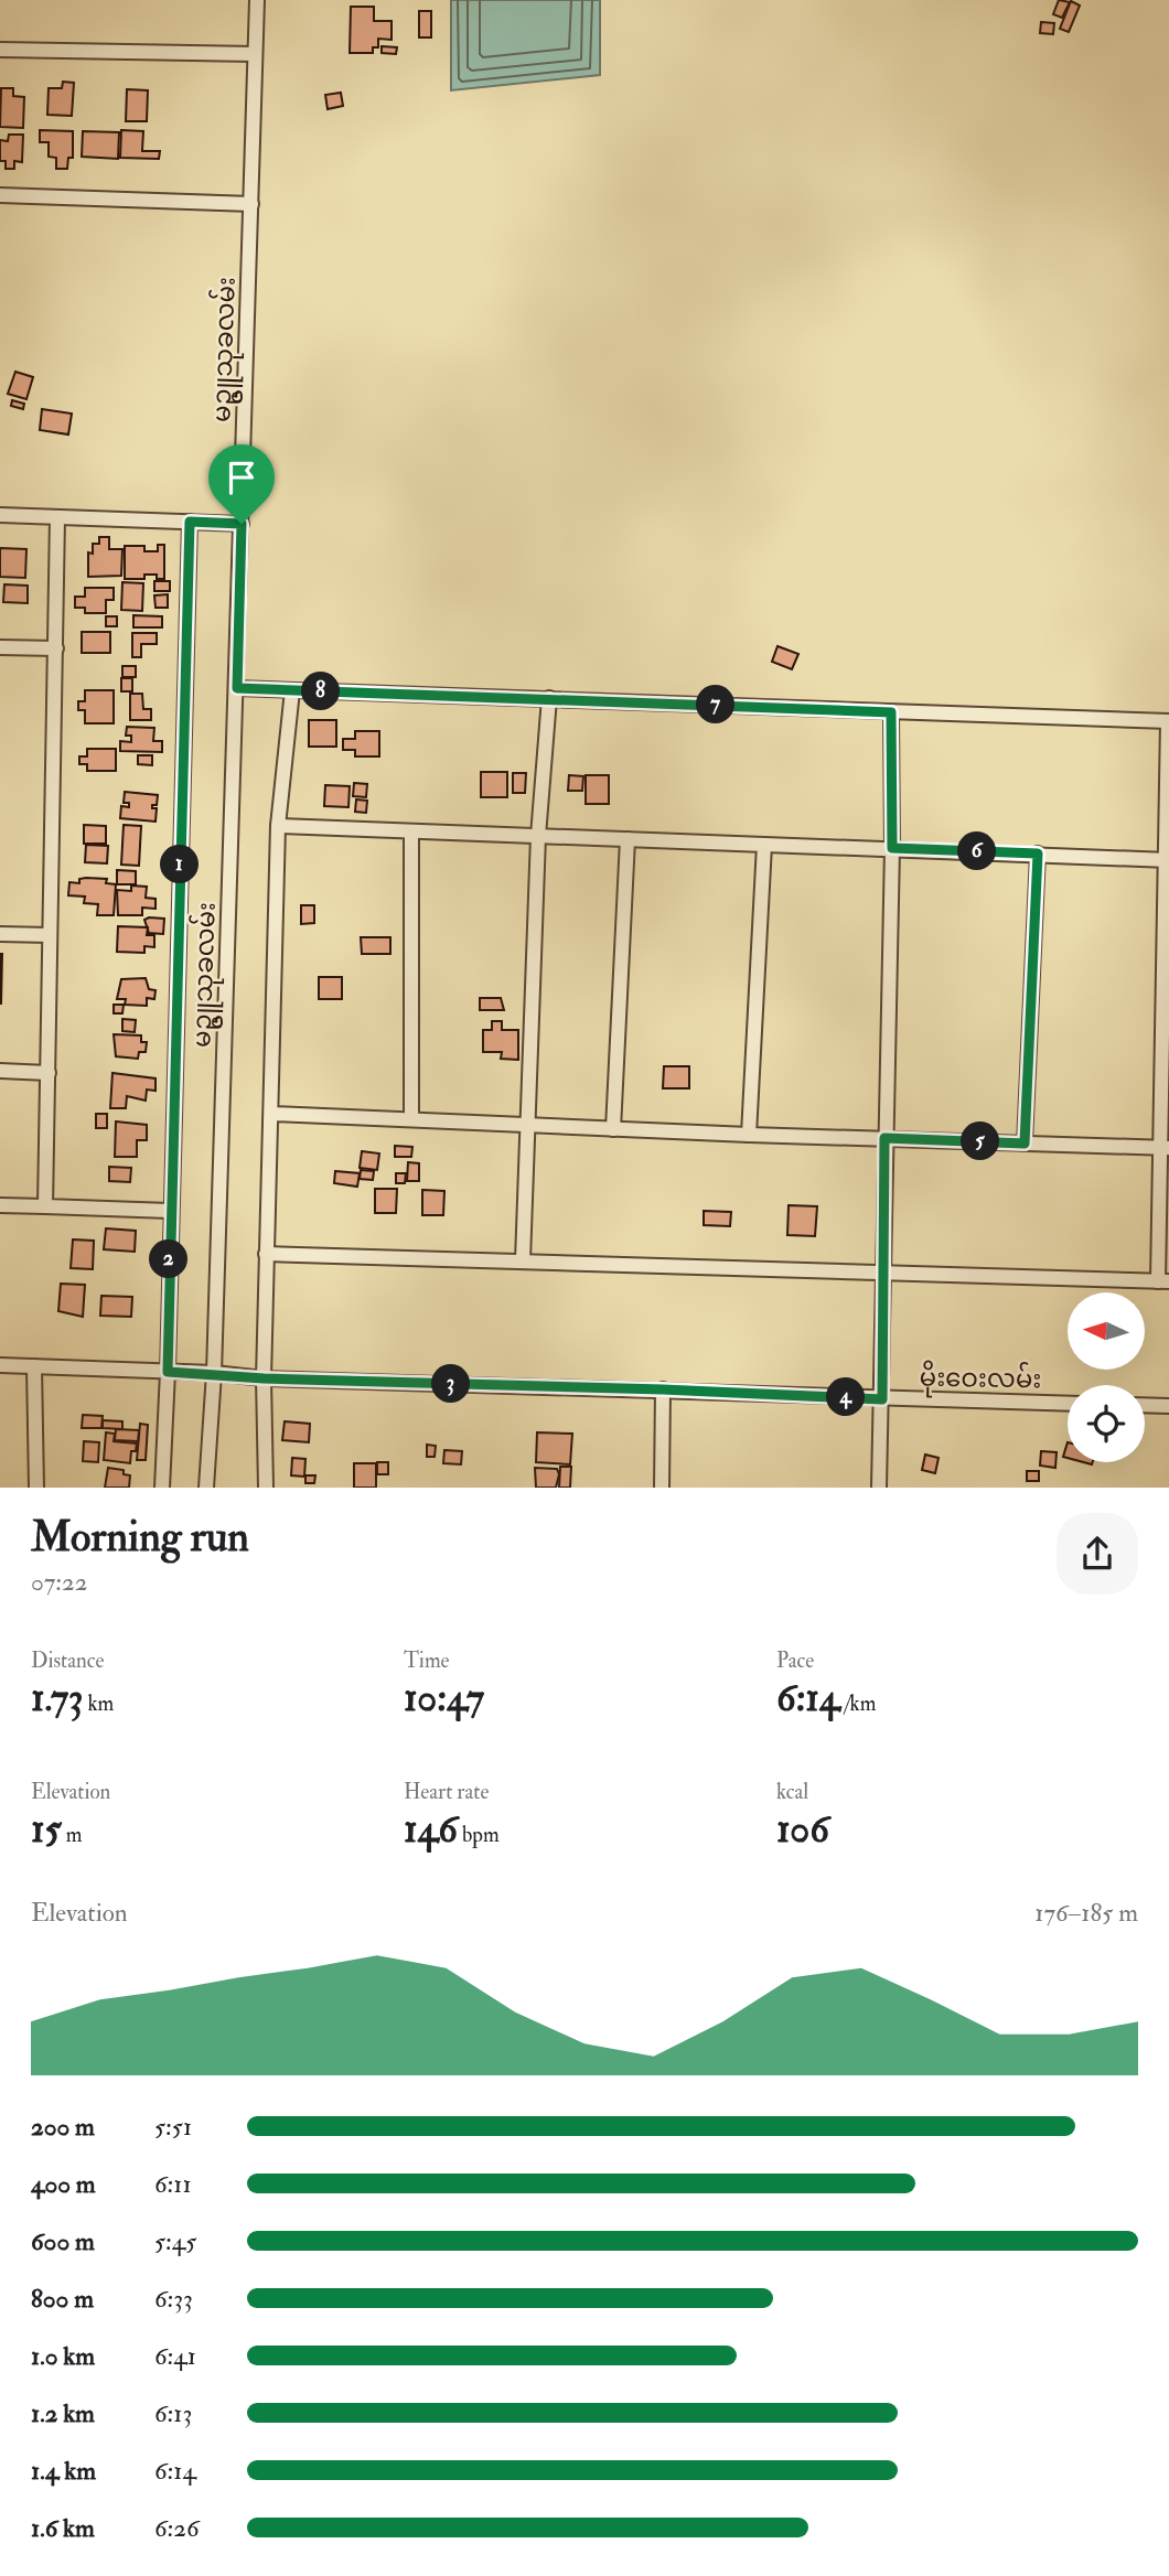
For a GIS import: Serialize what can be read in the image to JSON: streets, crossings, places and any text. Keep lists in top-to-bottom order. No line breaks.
{"streets":{"street":["မဥ္ဇူသုခလမ်း","မိုးဝေးလမ်း"]},"crossings":[["မဥ္ဇူသုခလမ်း","မိုးဝေးလမ်း"]],"north":"left","page":{"pins":["8","7","6","1","5","2","3","4"],"heading":["Morning run","07:22"],"stats":[["Distance","1.73 km"],["Time","10:47"],["Pace","6:14 /km"],["Elevation","15 m"],["Heart rate","146 bpm"],["kcal","106"]],"chart":["Elevation","176–185 m"],"list":[{"name":"200 m","note":"5:51"},{"name":"400 m","note":"6:11"},{"name":"600 m","note":"5:45"},{"name":"800 m","note":"6:33"},{"name":"1.0 km","note":"6:41"},{"name":"1.2 km","note":"6:13"},{"name":"1.4 km","note":"6:14"},{"name":"1.6 km","note":"6:26"}]}}
